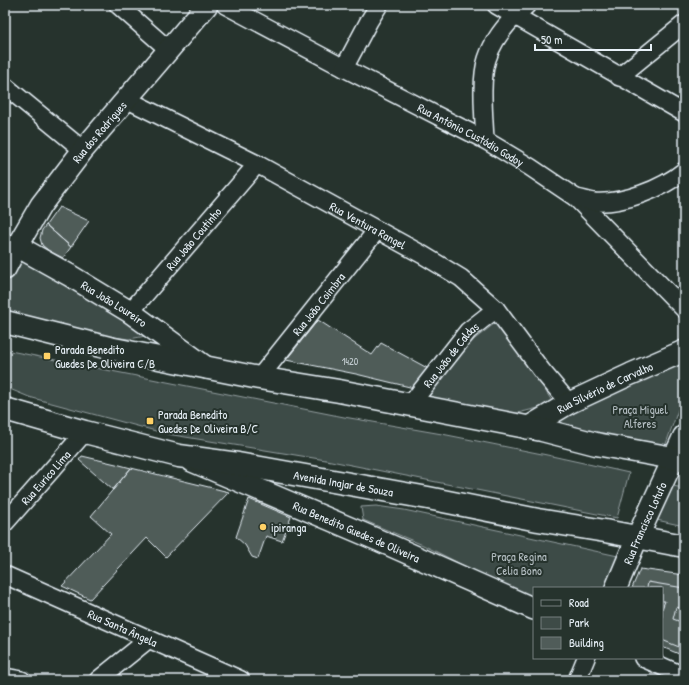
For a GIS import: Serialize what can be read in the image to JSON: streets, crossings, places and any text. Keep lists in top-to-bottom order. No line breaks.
{"streets":{"main road":["Avenida Inajar de Souza"],"street":["Rua dos Rodrigues","Rua Antônio Custódio Godoy","Rua Ventura Rangel","Rua João Coutinho","Rua João Loureiro","Rua João Coimbra","Rua João de Caldas","Rua Silvério de Carvalho","Rua Eurico Lima","Rua Francisco Lotufo","Rua Benedito Guedes de Oliveira","Rua Santa Ângela"]},"crossings":[["Rua dos Rodrigues","Rua Ventura Rangel"],["Rua dos Rodrigues","Rua João Loureiro"],["Rua Ventura Rangel","Rua João Coutinho"],["Rua Ventura Rangel","Rua João Coimbra"],["Rua Ventura Rangel","Rua João de Caldas"],["Rua Ventura Rangel","Rua Silvério de Carvalho"],["Rua João Coutinho","Rua João Loureiro"],["Rua Eurico Lima","Avenida Inajar de Souza"],["Avenida Inajar de Souza","Rua Francisco Lotufo"],["Avenida Inajar de Souza","Rua Benedito Guedes de Oliveira"]],"parks":["Praça Miguel Alferes","Praça Regina Celia Bono"],"places":{"transit":["Parada Benedito Guedes De Oliveira C/B","Parada Benedito Guedes De Oliveira B/C"],"other":["ipiranga"]},"house_numbers":["1420"],"legend":["Road","Park","Building"],"scale_bar":"50 m"}
